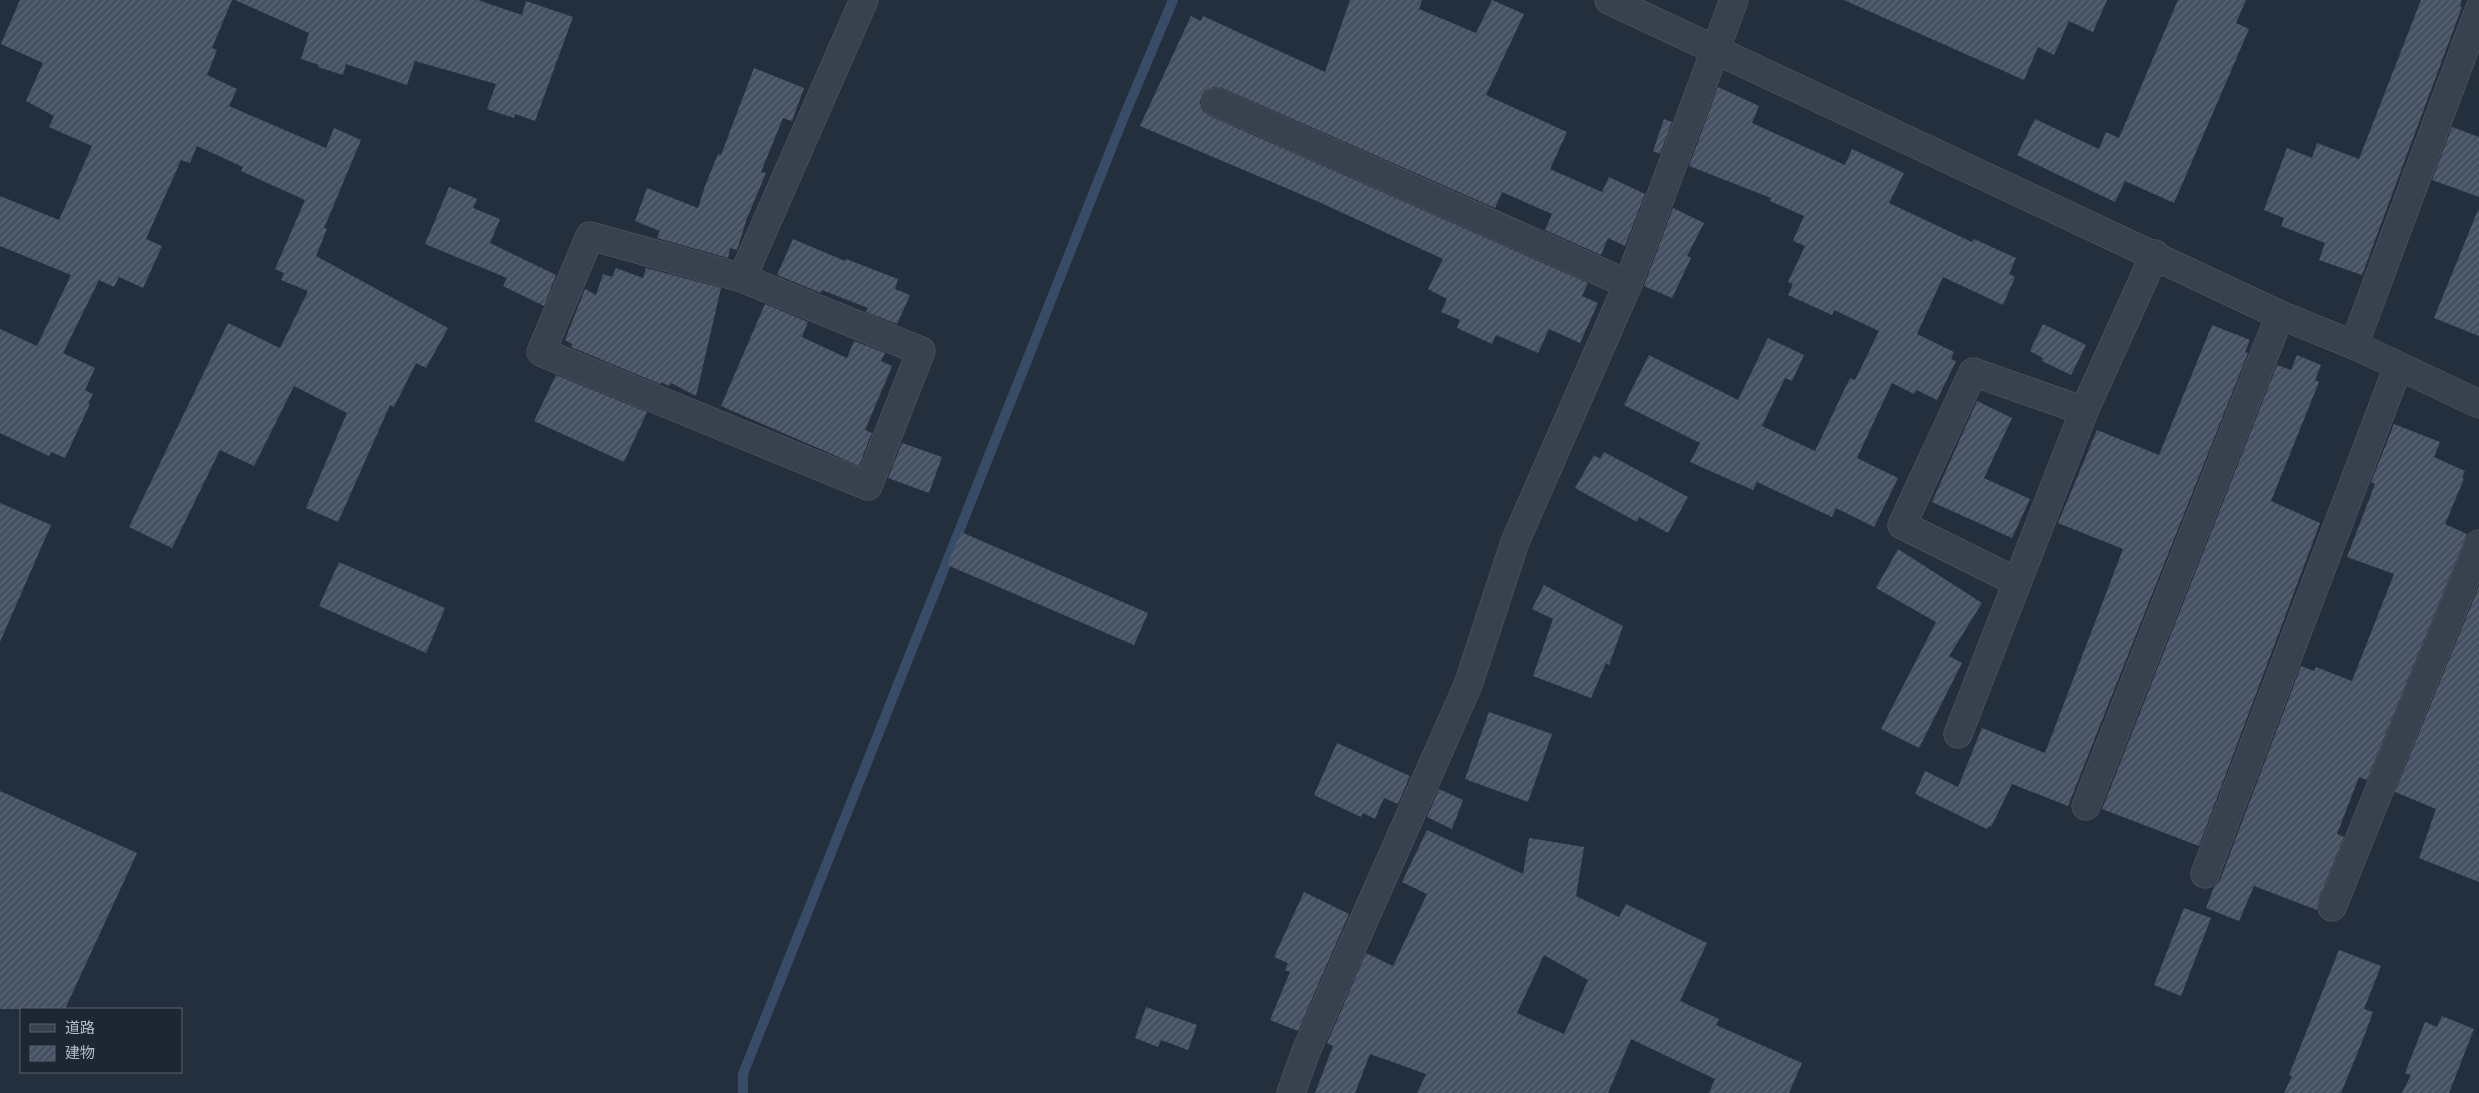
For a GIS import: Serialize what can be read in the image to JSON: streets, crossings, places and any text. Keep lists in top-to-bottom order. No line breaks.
{"legend":["道路","建物"]}
